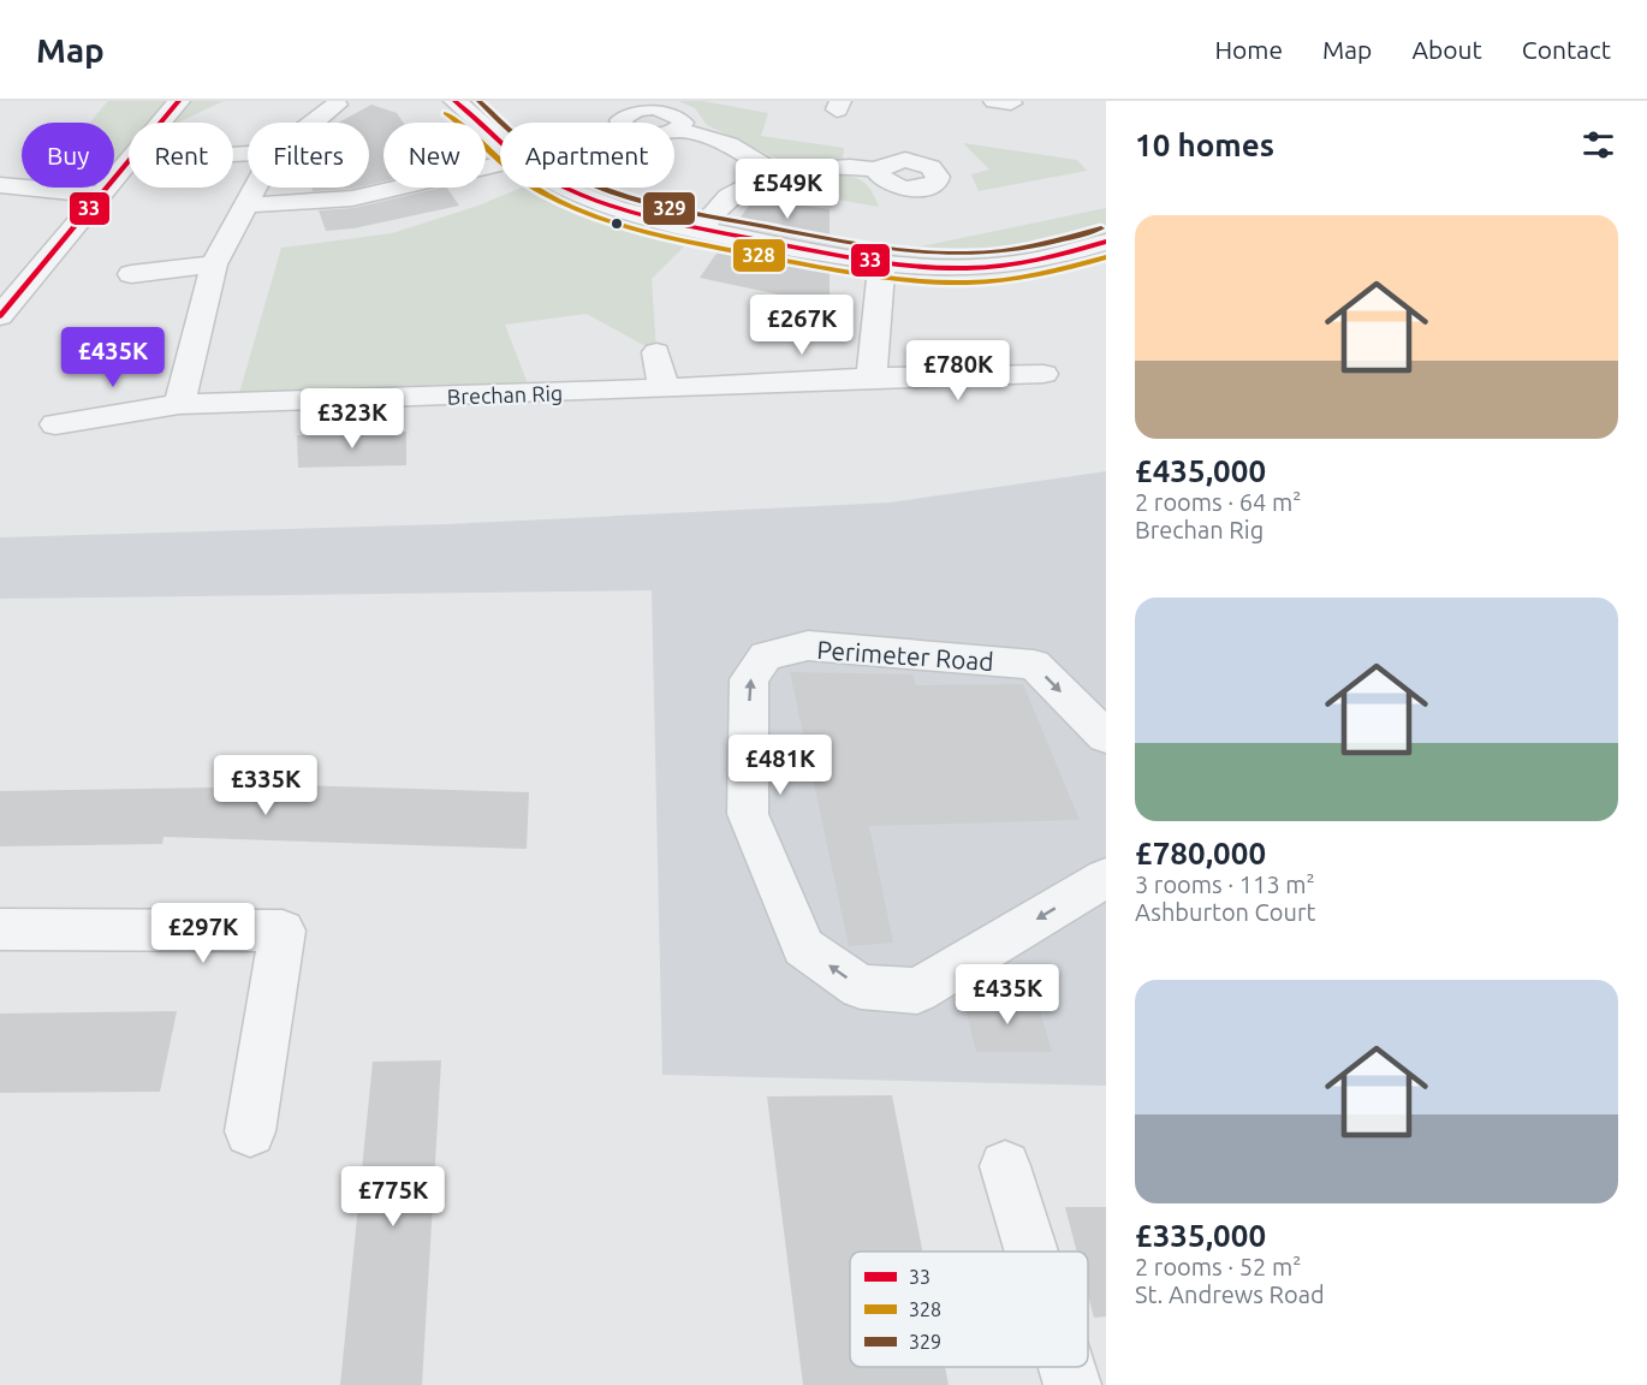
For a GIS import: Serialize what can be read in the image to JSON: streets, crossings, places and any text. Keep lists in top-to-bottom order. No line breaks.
{"streets":{"street":["Brechan Rig","Perimeter Road"]},"lines":["transit line 33","transit line 329","transit line 328"],"legend":["33","328","329"],"page":{"header":"Map","nav":["Home","Map","About","Contact"],"heading":"10 homes","chip":["Buy","Rent","Filters","New","Apartment"],"price":["£549K","£267K","£435K","£780K","£323K","£481K","£335K","£297K","£435K","£775K"],"list":[{"name":"£435,000","note":"2 rooms · 64 m² · Brechan Rig"},{"name":"£780,000","note":"3 rooms · 113 m² · Ashburton Court"},{"name":"£335,000","note":"2 rooms · 52 m² · St. Andrews Road"}]}}
